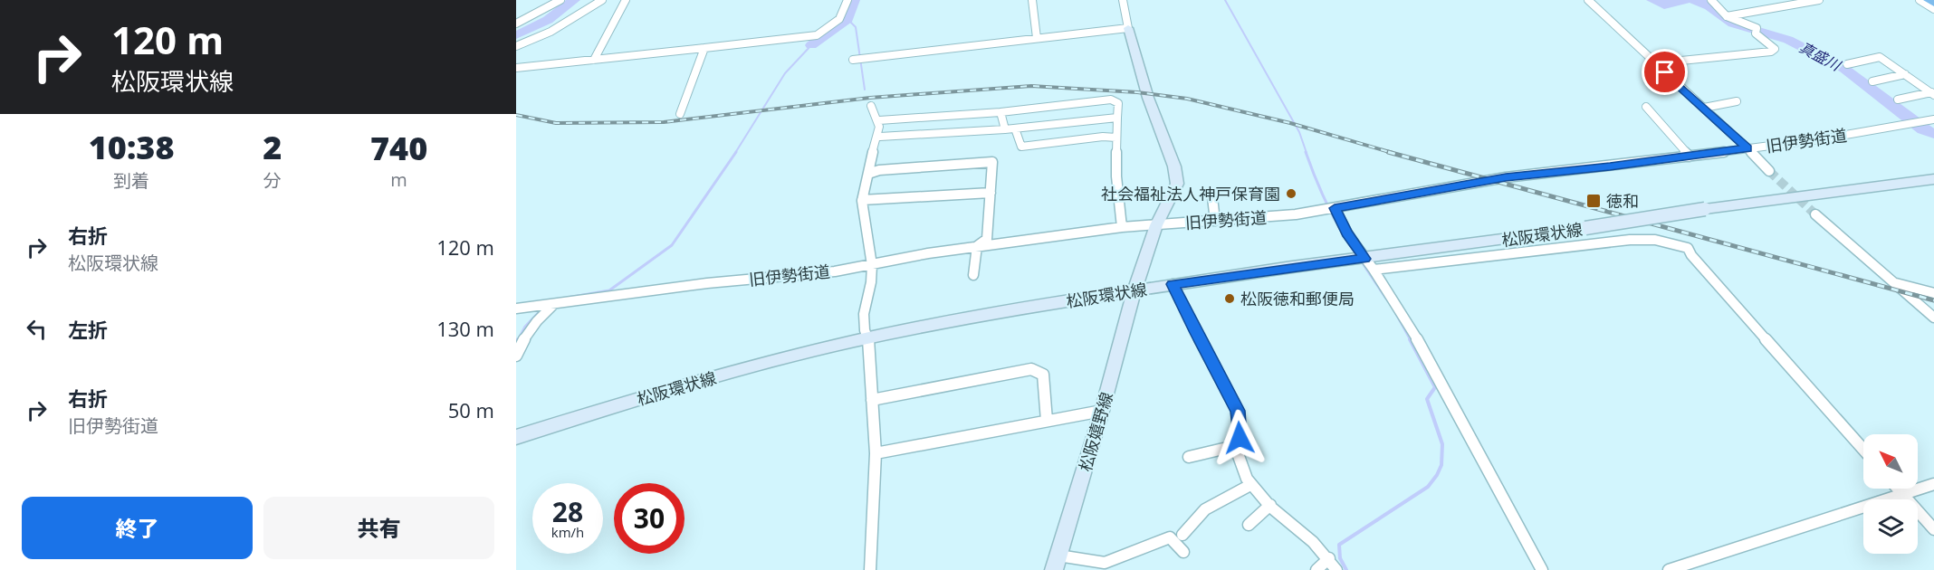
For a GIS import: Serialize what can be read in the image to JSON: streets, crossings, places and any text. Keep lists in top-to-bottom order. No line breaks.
{"streets":{"main road":["松阪環状線","松阪嬉野線"],"street":["旧伊勢街道"]},"crossings":[["旧伊勢街道","松阪嬉野線"],["松阪環状線","松阪嬉野線"]],"water":["真盛川"],"places":{"other":["社会福祉法人神戸保育園","松阪徳和郵便局"],"transit":["徳和"]},"north":"top left","page":{"turn":["120 m","松阪環状線"],"eta":["10:38","到着","2","分","740","m"],"list":[{"name":"右折","note":"松阪環状線","value":"120 m"},{"name":"左折","value":"130 m"},{"name":"右折","note":"旧伊勢街道","value":"50 m"}],"speed":"28 km/h","limit":"30","buttons":["終了","共有"]}}
